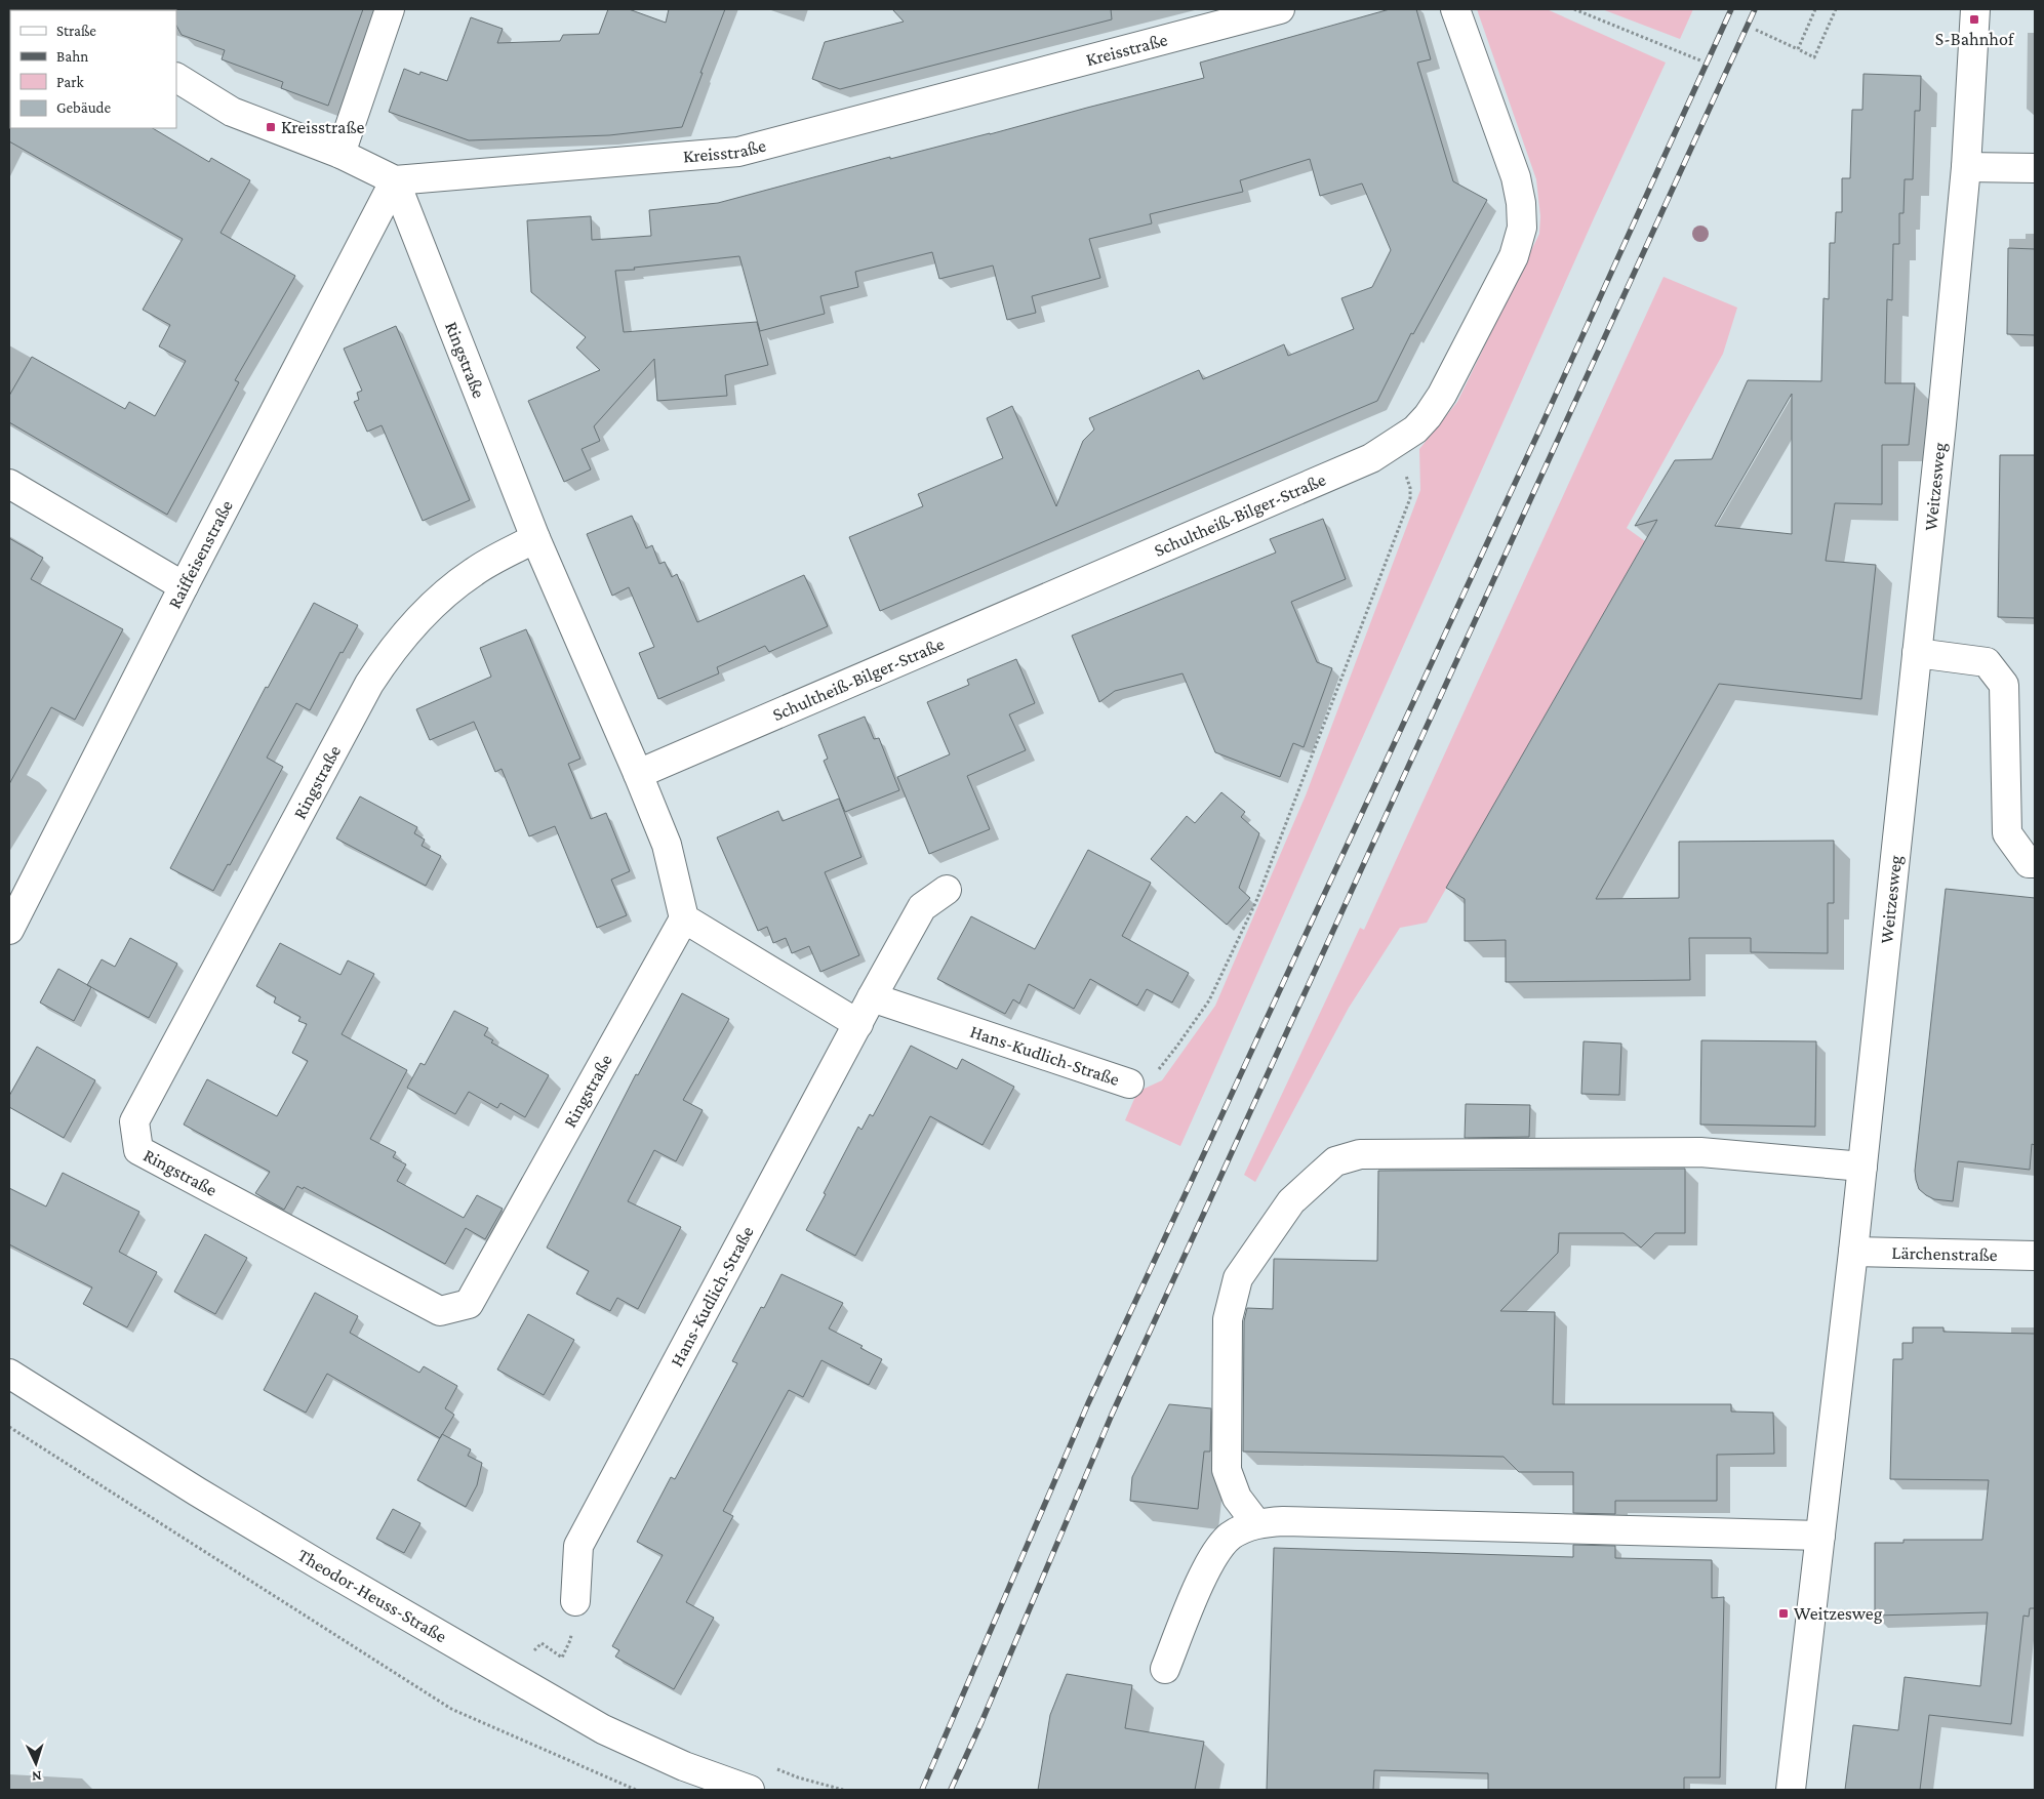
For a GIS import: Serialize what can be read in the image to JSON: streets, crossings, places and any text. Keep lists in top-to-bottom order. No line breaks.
{"streets":{"street":["Kreisstraße","Ringstraße","Weitzesweg","Schultheiß-Bilger-Straße","Raiffeisenstraße","Hans-Kudlich-Straße","Lärchenstraße","Theodor-Heuss-Straße"]},"crossings":[["Kreisstraße","Ringstraße"],["Kreisstraße","Raiffeisenstraße"],["Ringstraße","Schultheiß-Bilger-Straße"],["Ringstraße","Raiffeisenstraße"],["Weitzesweg","Lärchenstraße"]],"places":{"transit":["S-Bahnhof","Kreisstraße","Weitzesweg"]},"legend":["Straße","Bahn","Park","Gebäude"],"north":"bottom"}
